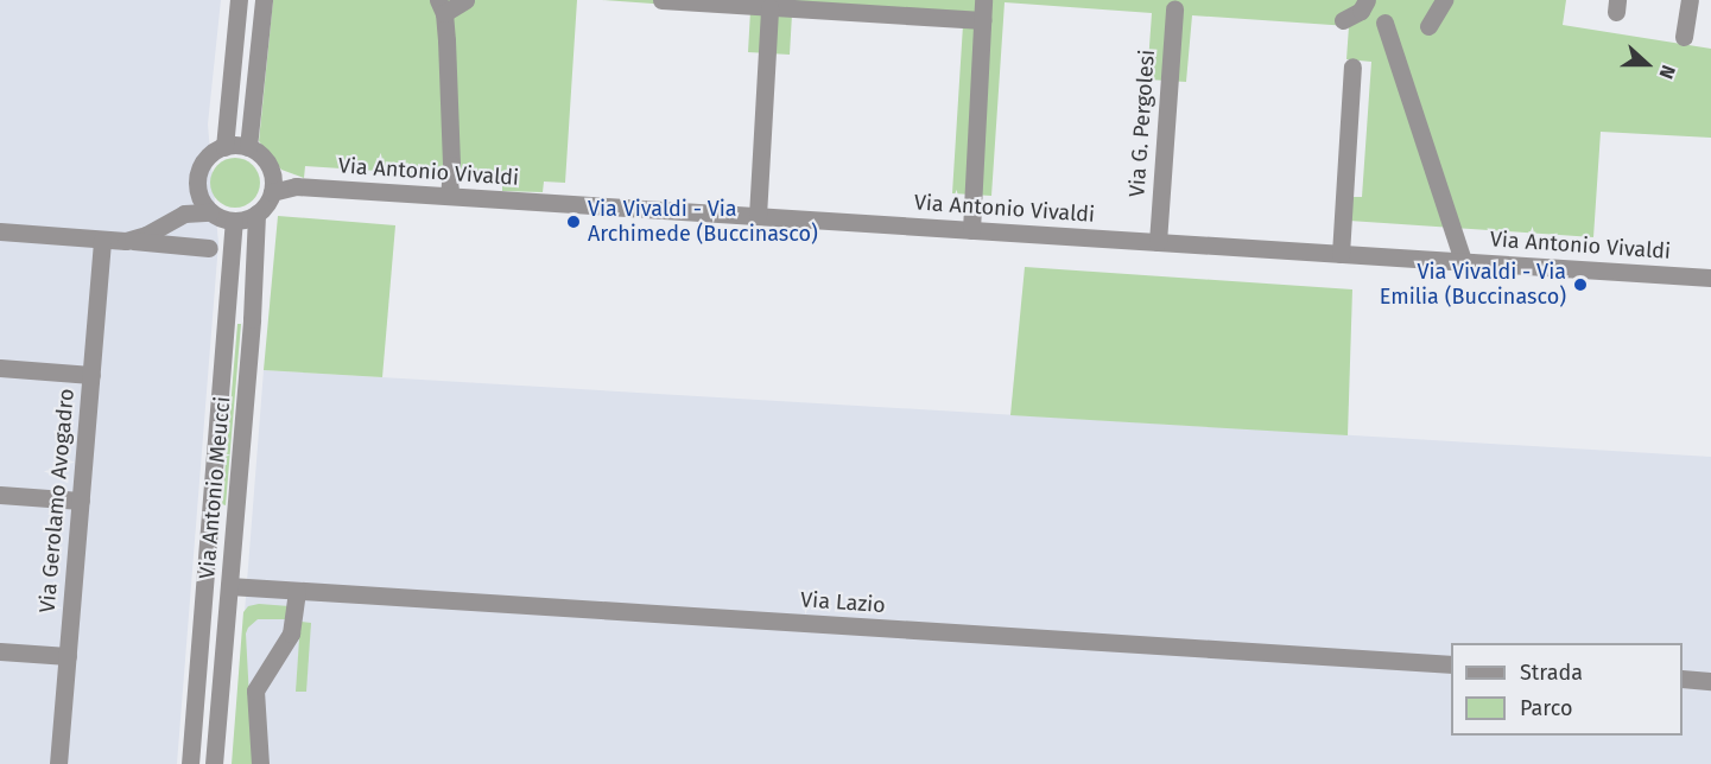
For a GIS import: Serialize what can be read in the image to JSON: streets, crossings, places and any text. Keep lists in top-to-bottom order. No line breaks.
{"streets":{"street":["Via G. Pergolesi","Via Antonio Vivaldi","Via Antonio Meucci","Via Gerolamo Avogadro","Via Lazio"]},"crossings":[["Via G. Pergolesi","Via Antonio Vivaldi"],["Via Antonio Vivaldi","Via Antonio Meucci"],["Via Antonio Meucci","Via Lazio"]],"places":["Via Vivaldi - Via Archimede (Buccinasco)","Via Vivaldi - Via Emilia (Buccinasco)"],"legend":["Strada","Parco"],"north":"right"}
